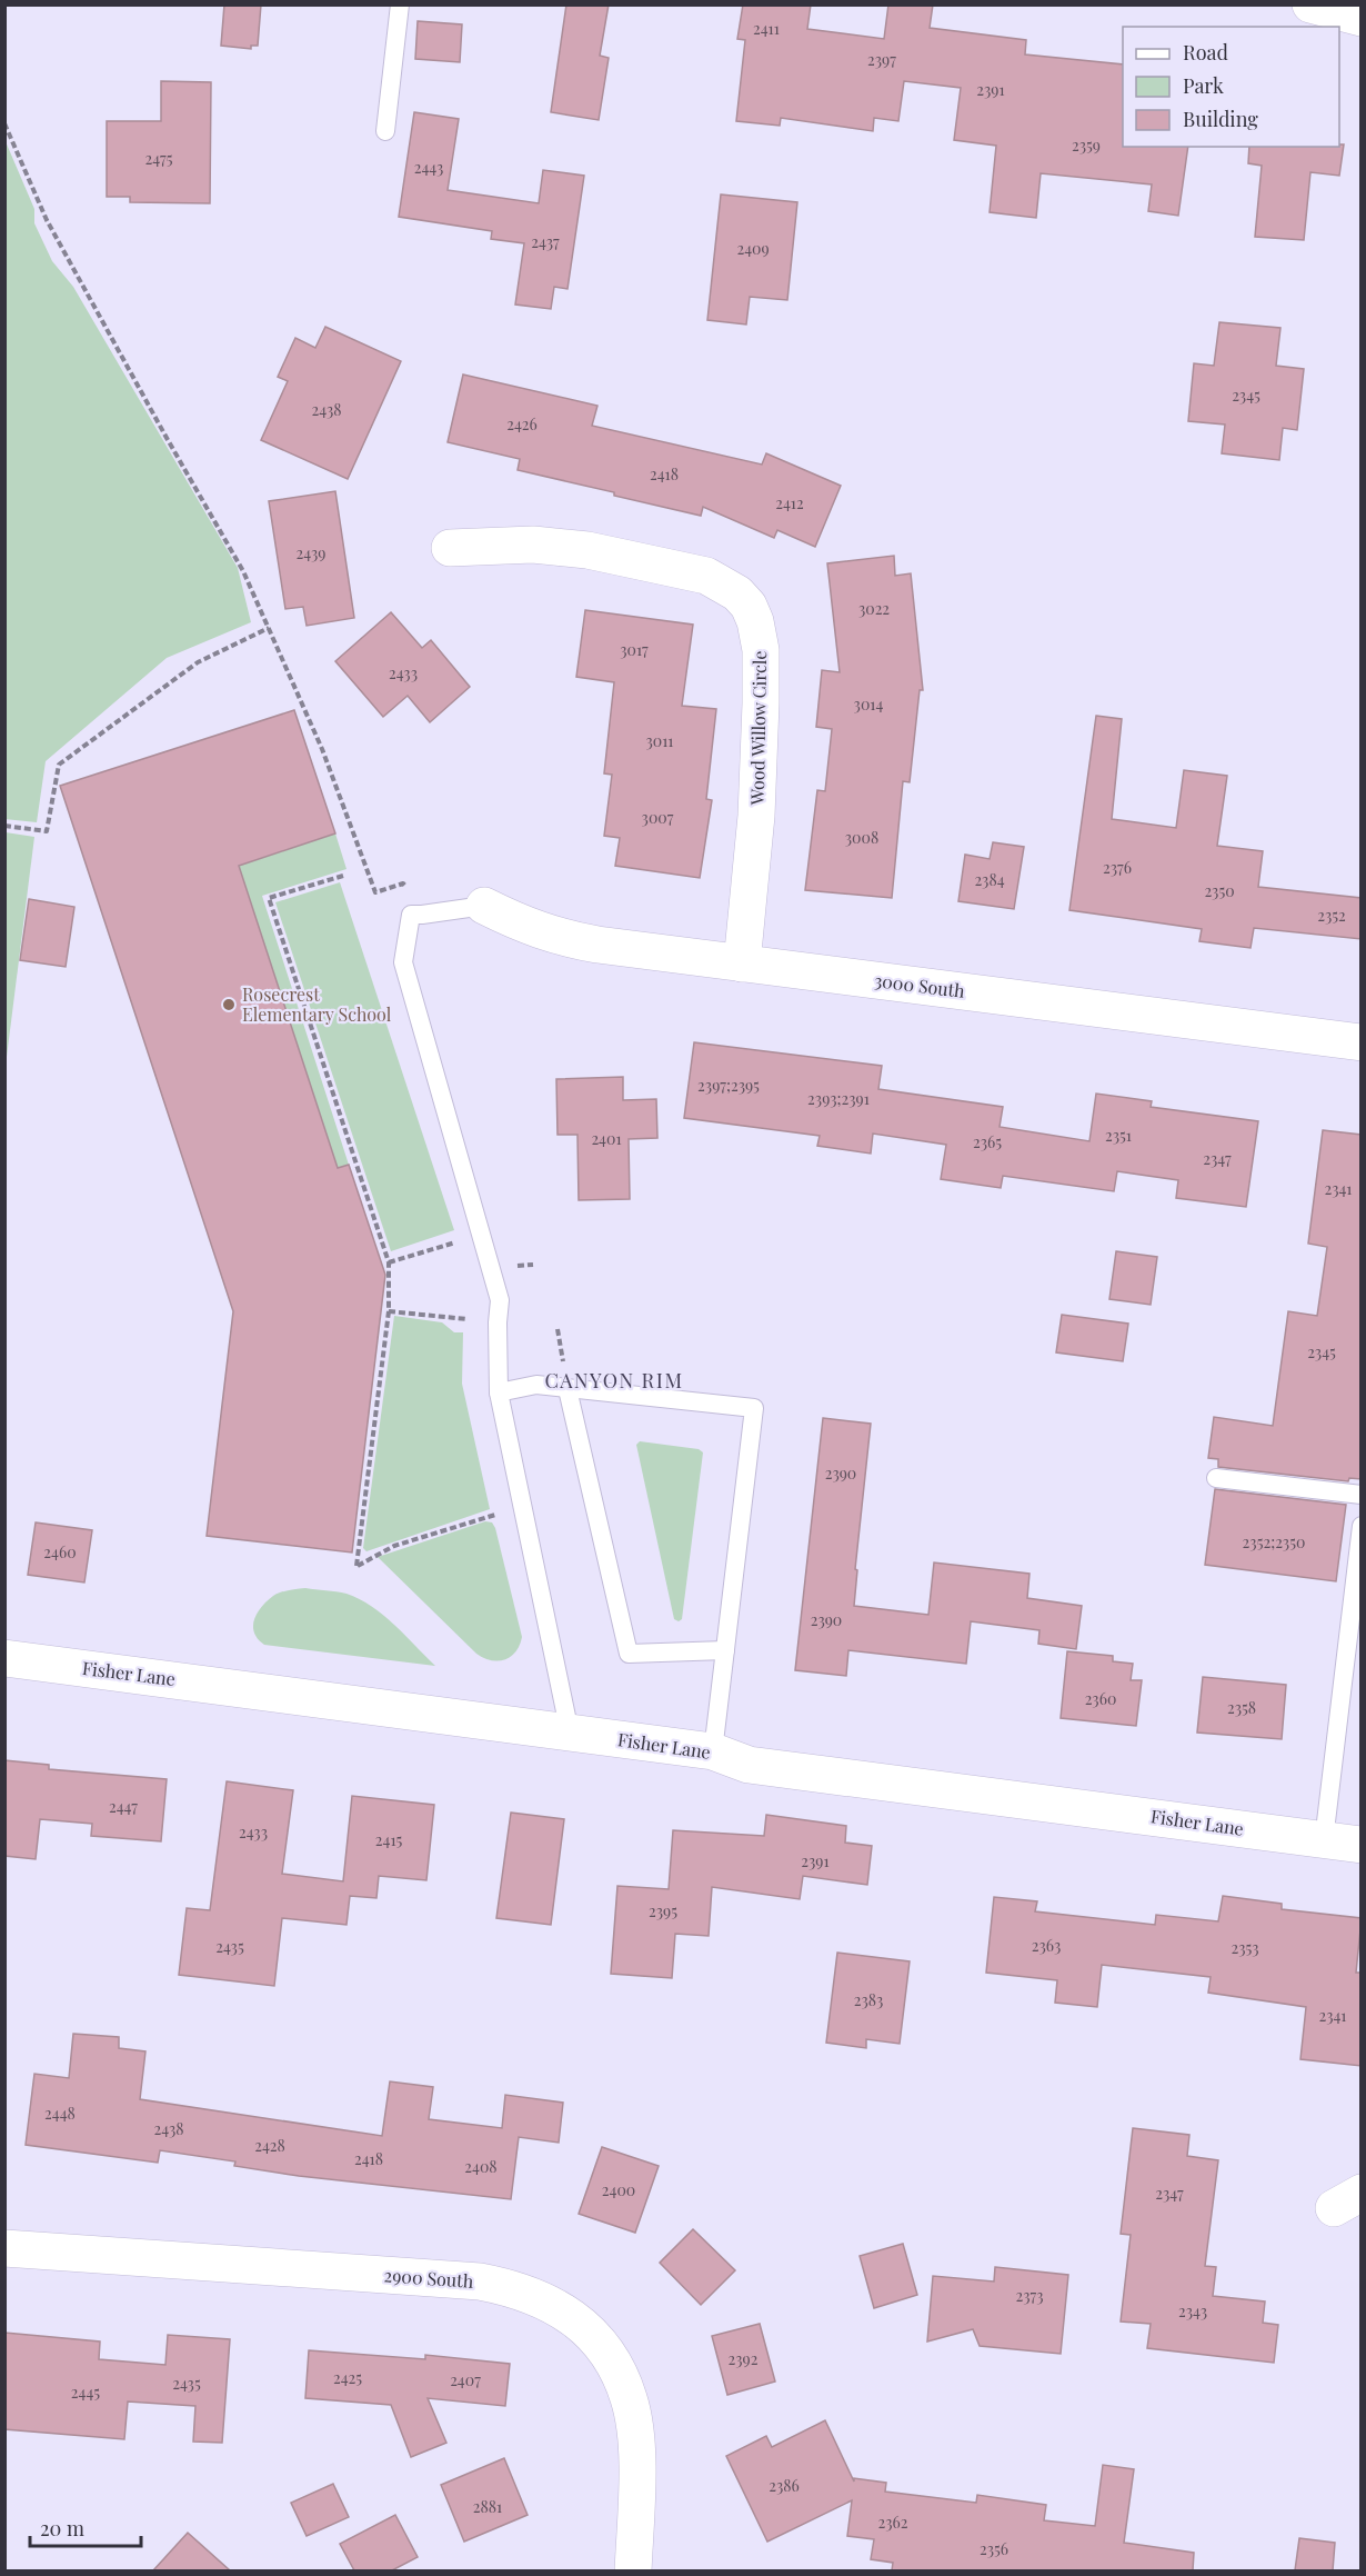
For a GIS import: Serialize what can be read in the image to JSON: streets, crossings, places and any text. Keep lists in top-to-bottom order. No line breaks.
{"streets":{"street":["Wood Willow Circle","3000 South","Fisher Lane","2900 South"]},"crossings":[["Wood Willow Circle","3000 South"]],"districts":["CANYON RIM"],"places":["Rosecrest Elementary School"],"house_numbers":["2411","2397","2391","2359","2475","2443","2437","2409","2345","2438","2426","2418","2412","2439","3022","3017","2433","3014","3011","3007","3008","2376","2384","2350","2352","2397;2395","2393;2391","2351","2401","2365","2347","2341","2345","2390","2352;2350","2460","2390","2360","2358","2447","2433","2415","2391","2395","2363","2435","2353","2383","2341","2448","2438","2428","2418","2408","2400","2347","2373","2343","2392","2425","2407","2435","2445","2386","2881","2362","2356"],"legend":["Road","Park","Building"],"scale_bar":"20 m"}
